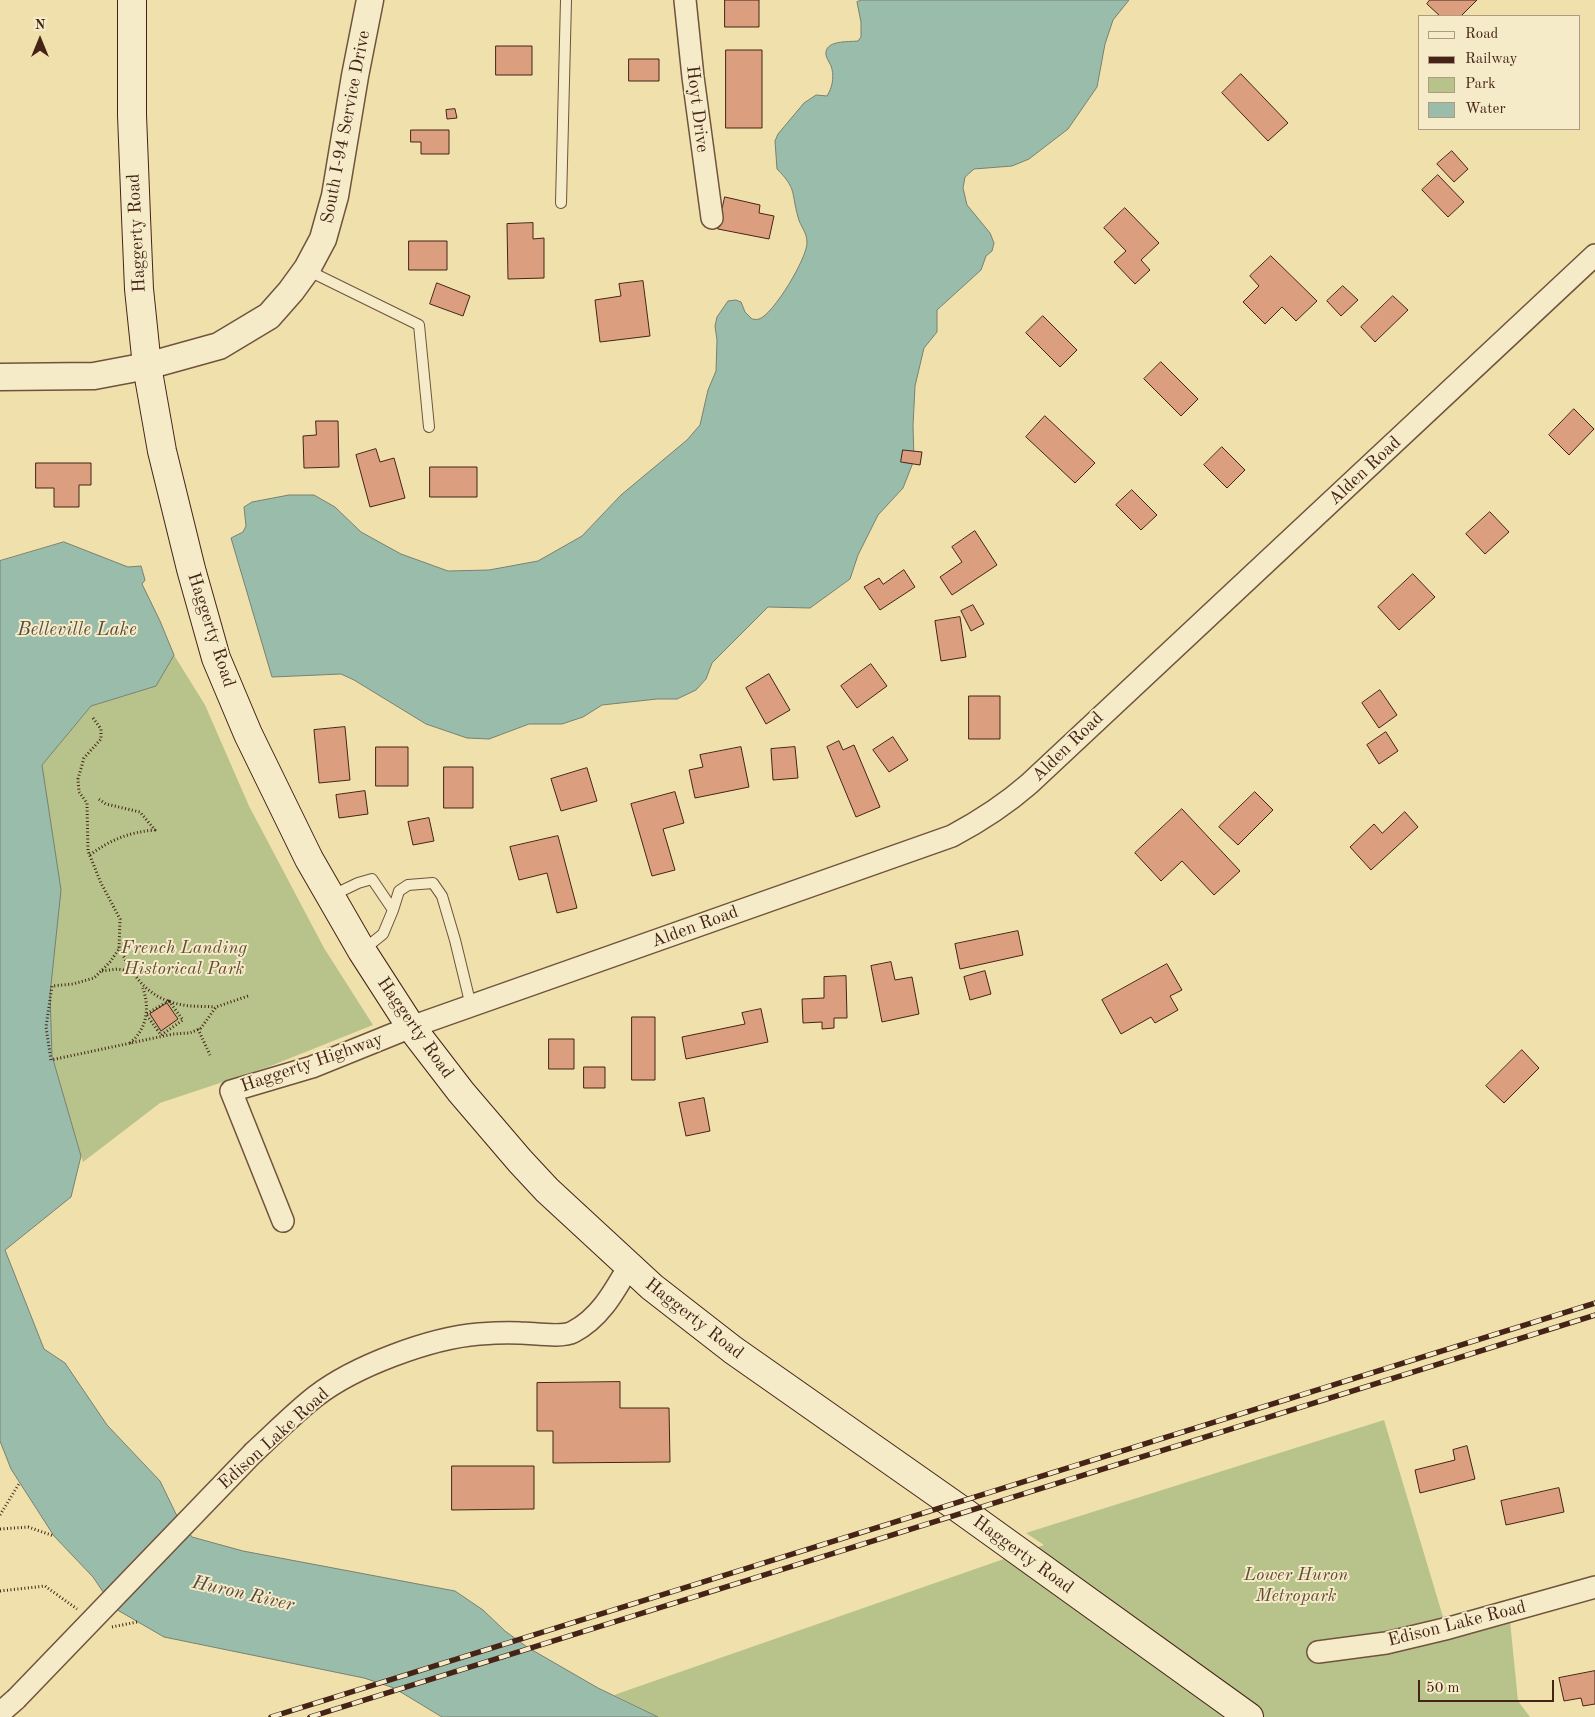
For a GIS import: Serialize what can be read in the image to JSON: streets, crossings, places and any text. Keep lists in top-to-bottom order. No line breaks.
{"streets":{"main road":["Haggerty Road"],"street":["Hoyt Drive","South I-94 Service Drive","Alden Road","Haggerty Highway","Edison Lake Road"]},"crossings":[["South I-94 Service Drive","Haggerty Road"],["Haggerty Road","Alden Road"],["Haggerty Road","Haggerty Highway"],["Haggerty Road","Edison Lake Road"],["Alden Road","Haggerty Highway"]],"water":["Belleville Lake","Huron River"],"parks":["French Landing Historical Park","Lower Huron Metropark"],"legend":["Road","Railway","Park","Water"],"scale_bar":"50 m","north":"top"}
